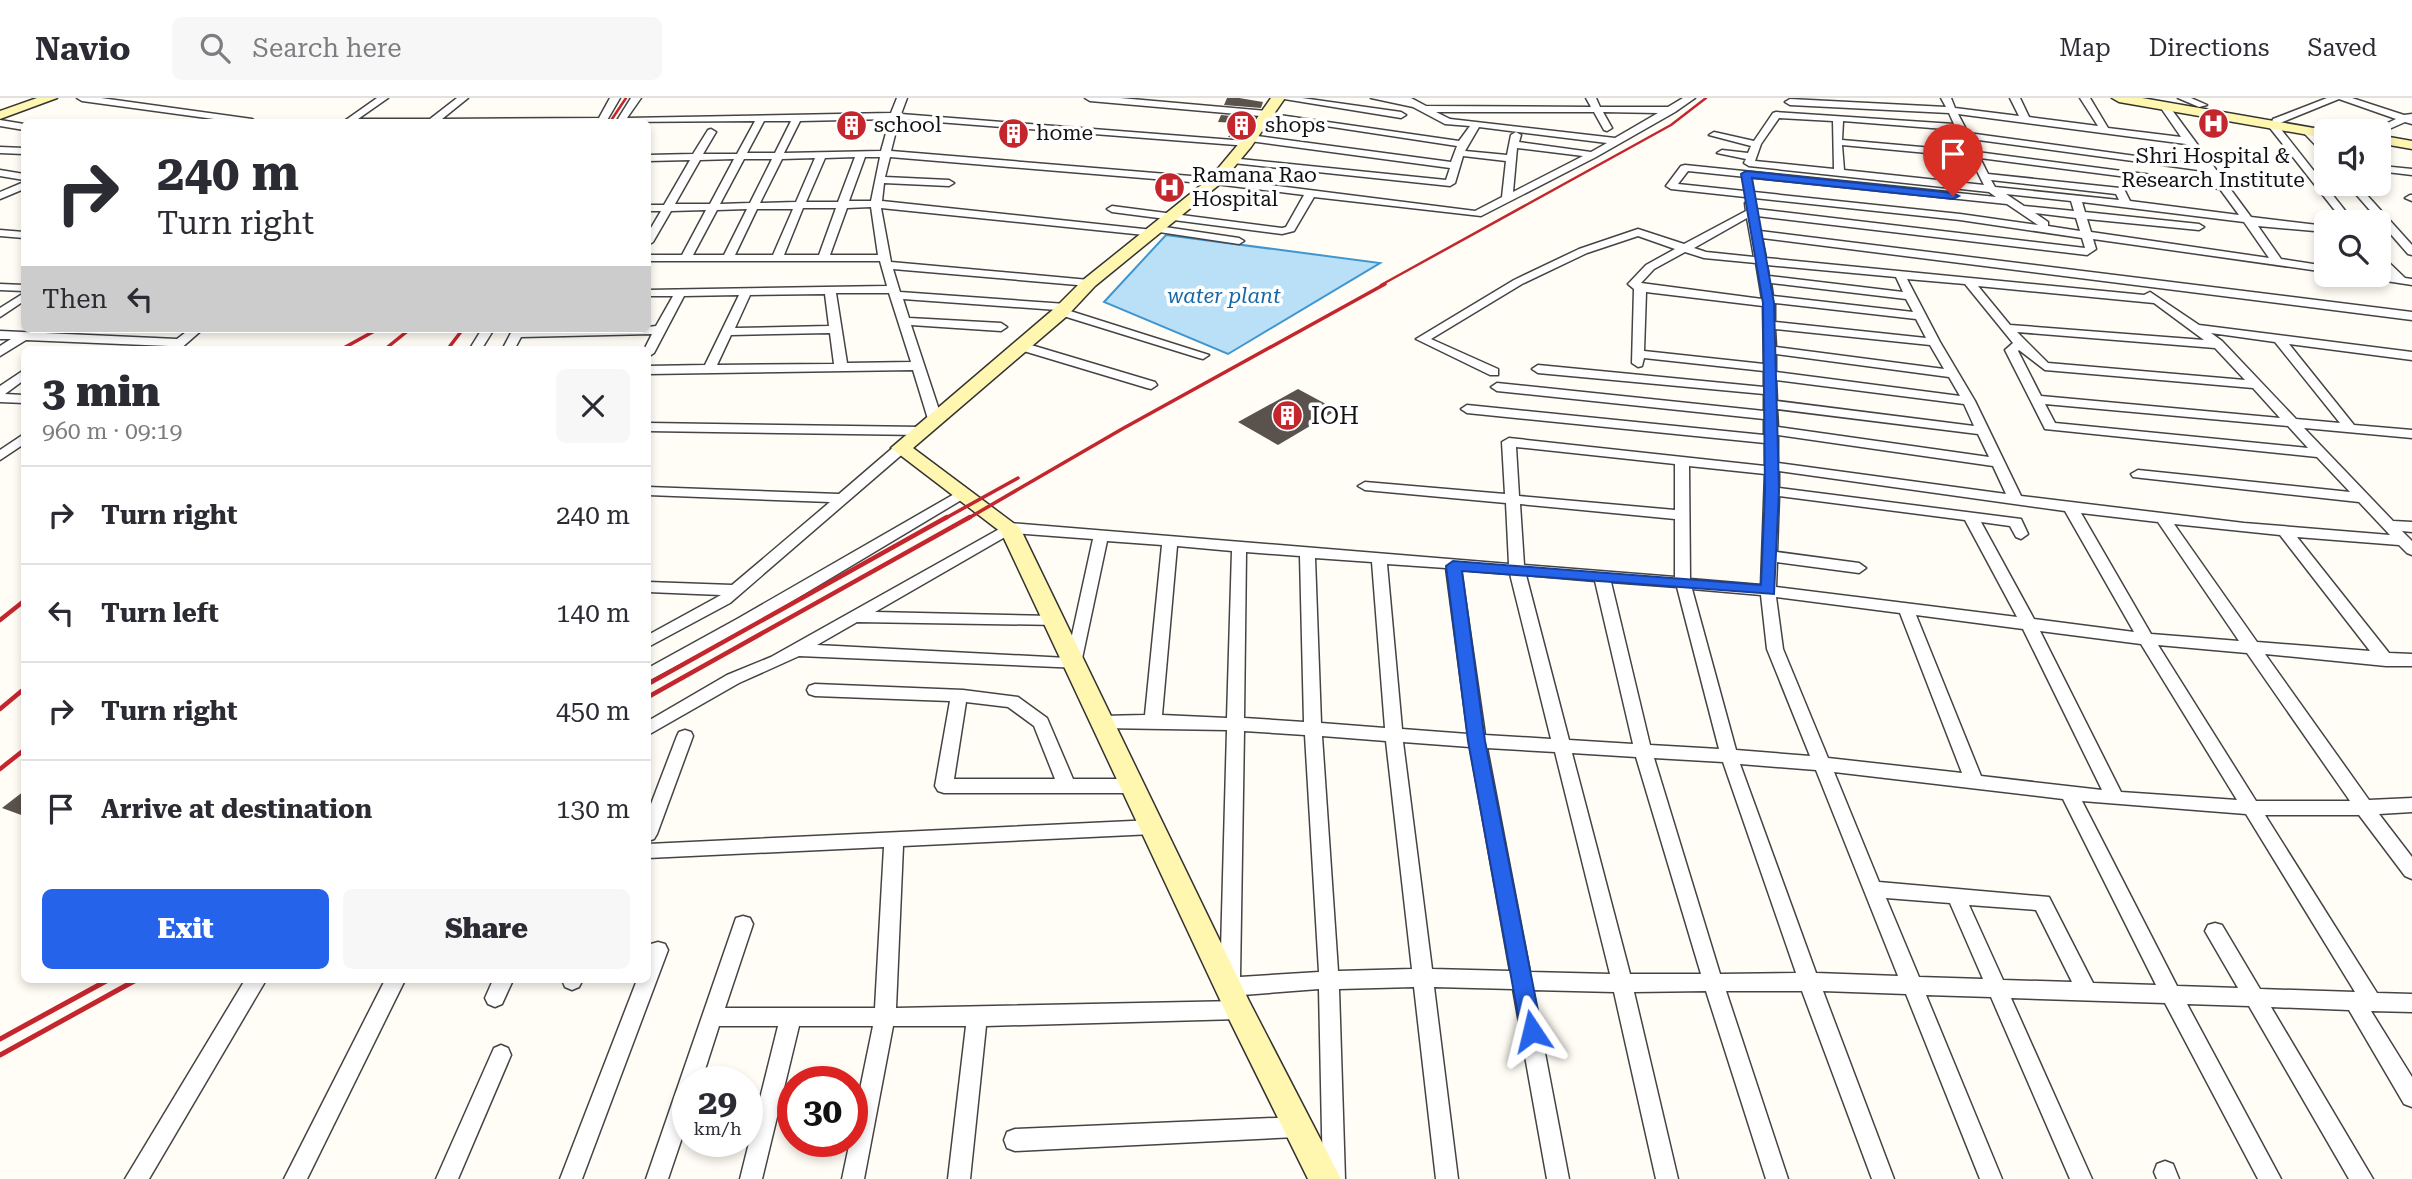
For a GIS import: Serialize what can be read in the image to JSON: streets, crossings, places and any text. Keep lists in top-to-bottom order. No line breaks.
{"water":["water plant"],"places":{"hospital":["Shri Hospital & Research Institute","Ramana Rao Hospital"],"building":["school","shops","home","IOH"]},"page":{"header":"Navio","search":"Search here","nav":["Map","Directions","Saved"],"turn":["240 m","Turn right"],"then":"Then","heading":["3 min","960 m · 09:19"],"list":[{"name":"Turn right","value":"240 m"},{"name":"Turn left","value":"140 m"},{"name":"Turn right","value":"450 m"},{"name":"Arrive at destination","value":"130 m"}],"buttons":["Exit","Share"],"speed":"29 km/h","limit":"30"}}
